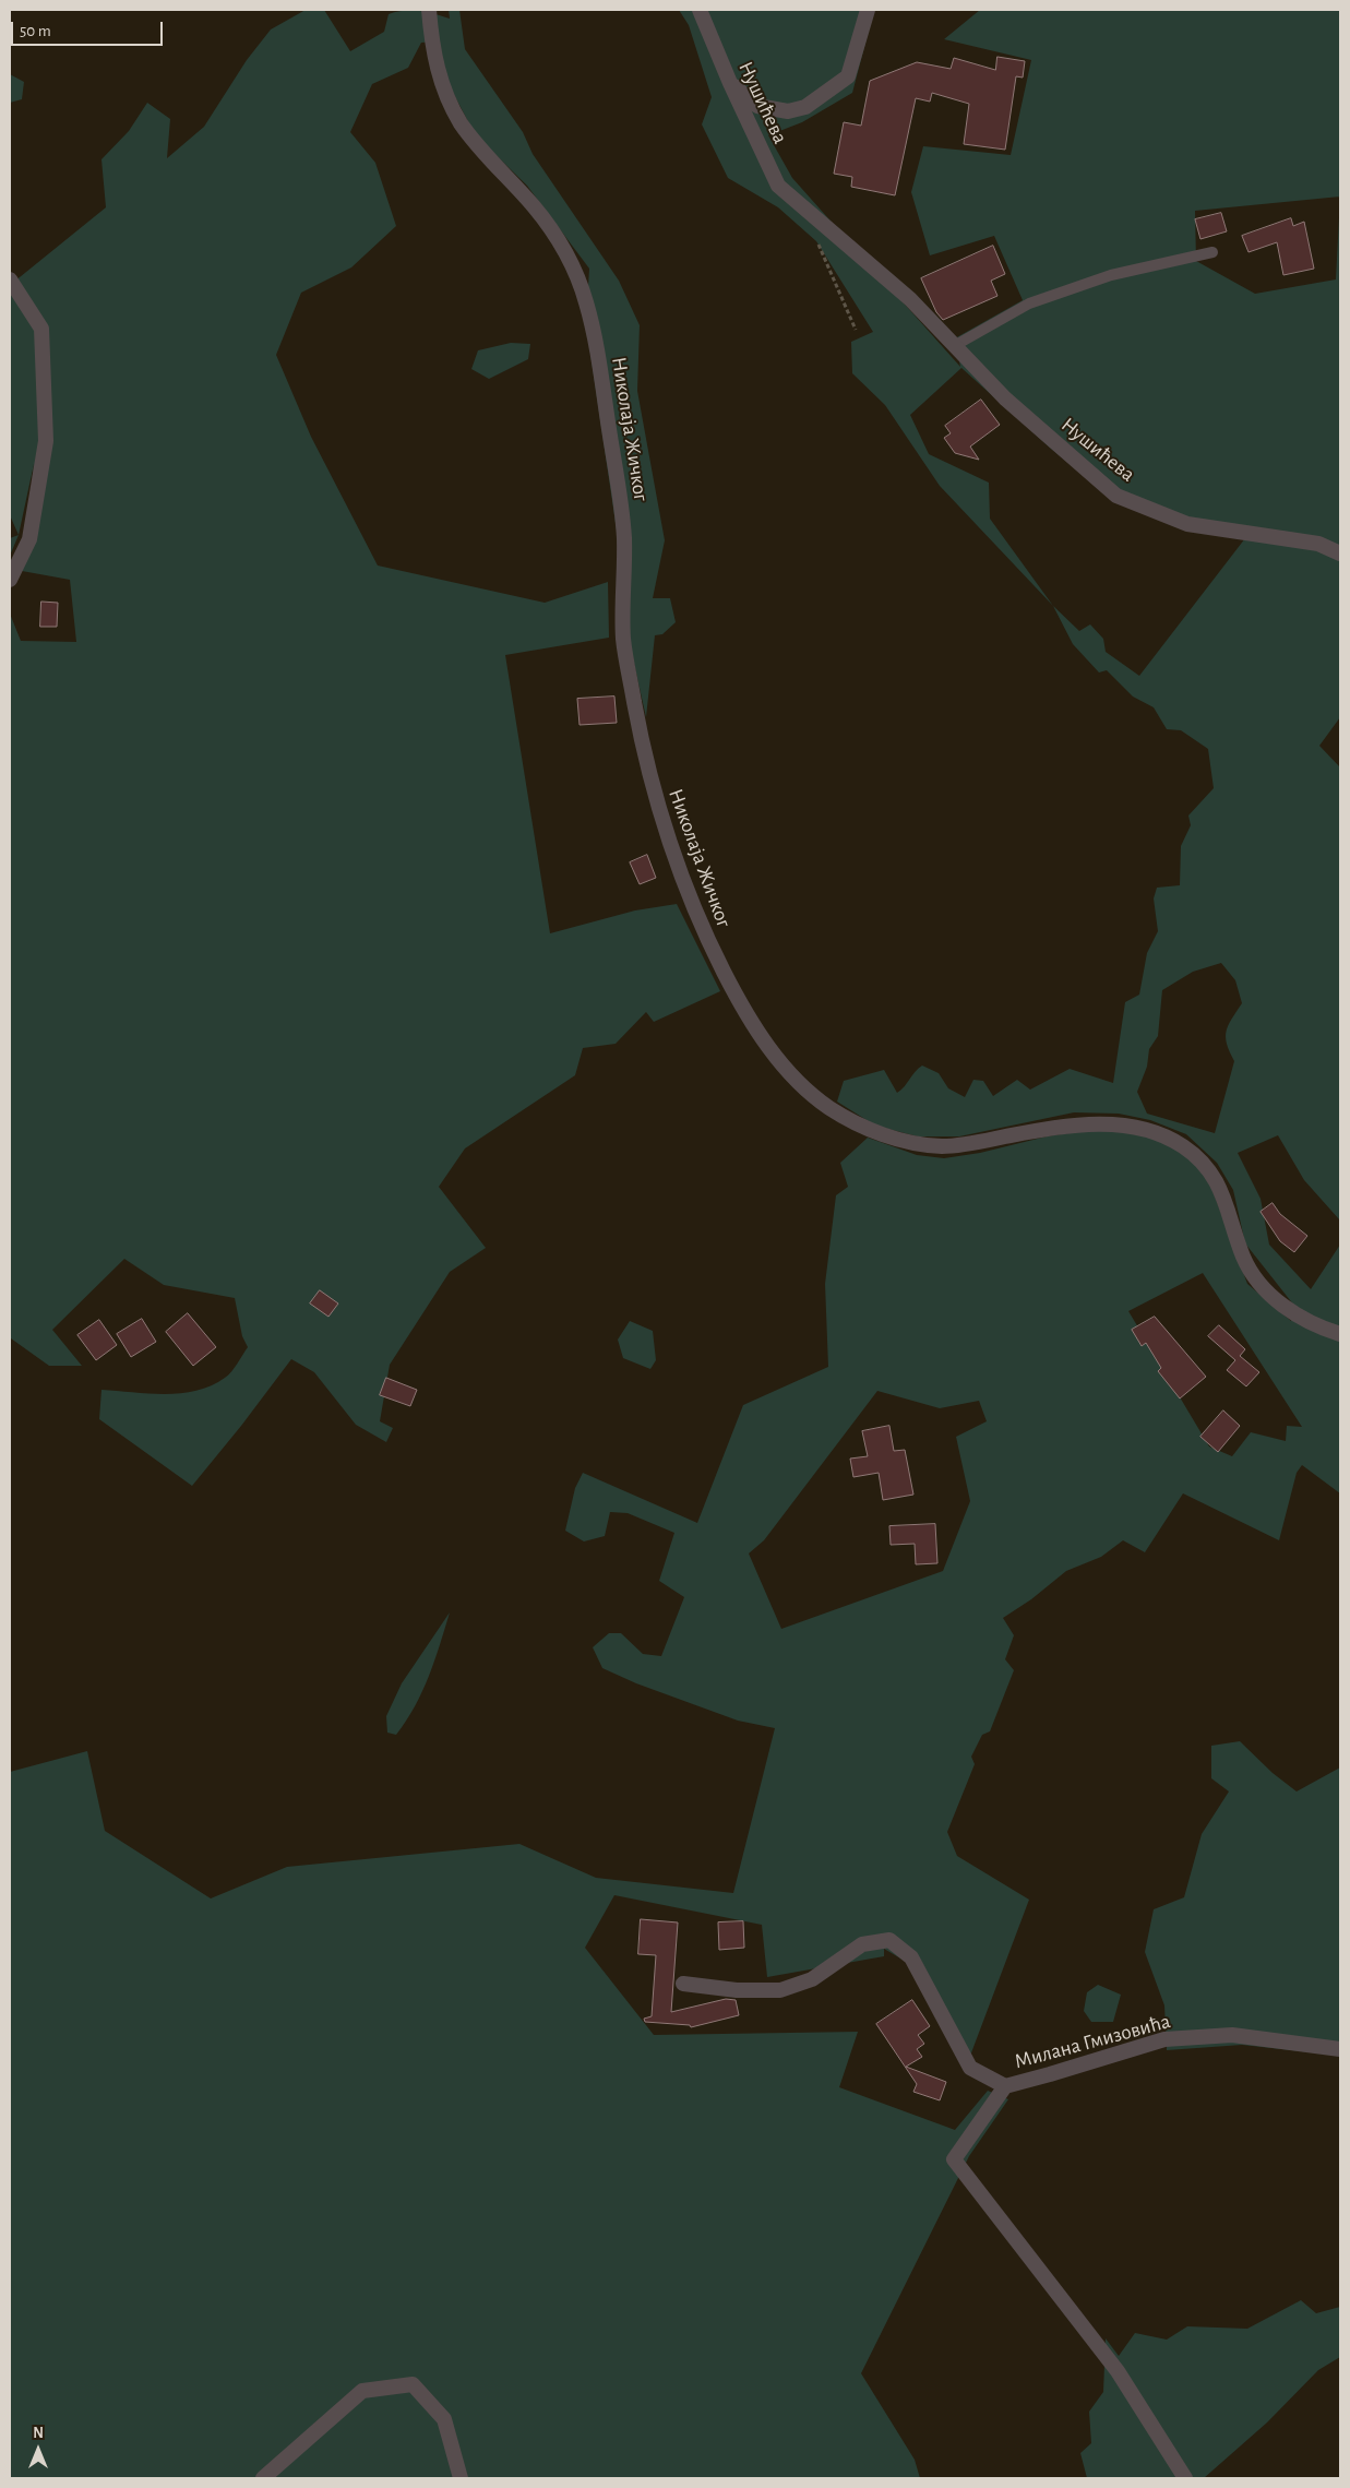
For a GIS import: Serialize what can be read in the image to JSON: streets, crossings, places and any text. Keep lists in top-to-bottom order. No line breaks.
{"streets":{"street":["Нушићева","Николаја Жичког","Милана Гмизовића"]},"scale_bar":"50 m","north":"top"}
